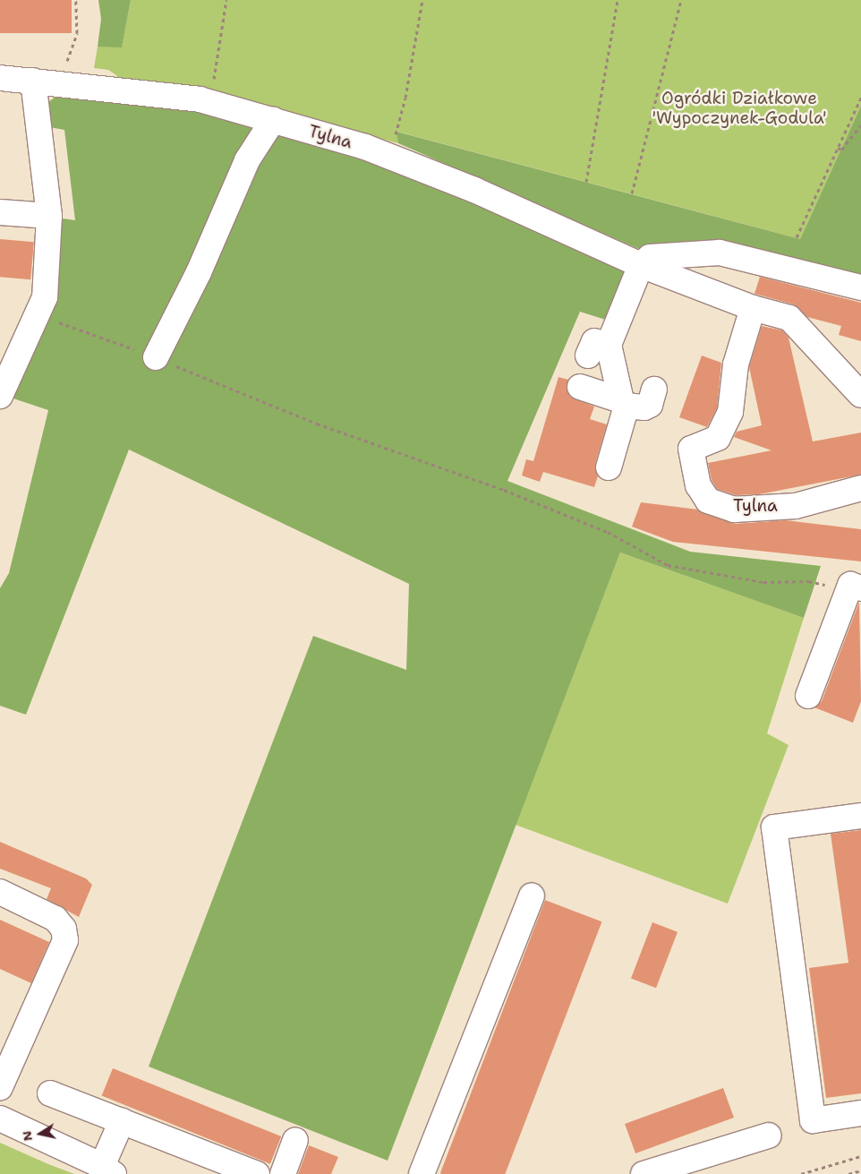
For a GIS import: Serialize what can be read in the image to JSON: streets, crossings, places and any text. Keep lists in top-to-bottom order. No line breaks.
{"streets":{"street":["Tylna"]},"parks":["Ogródki Działkowe 'Wypoczynek-Godula'"],"north":"left"}
